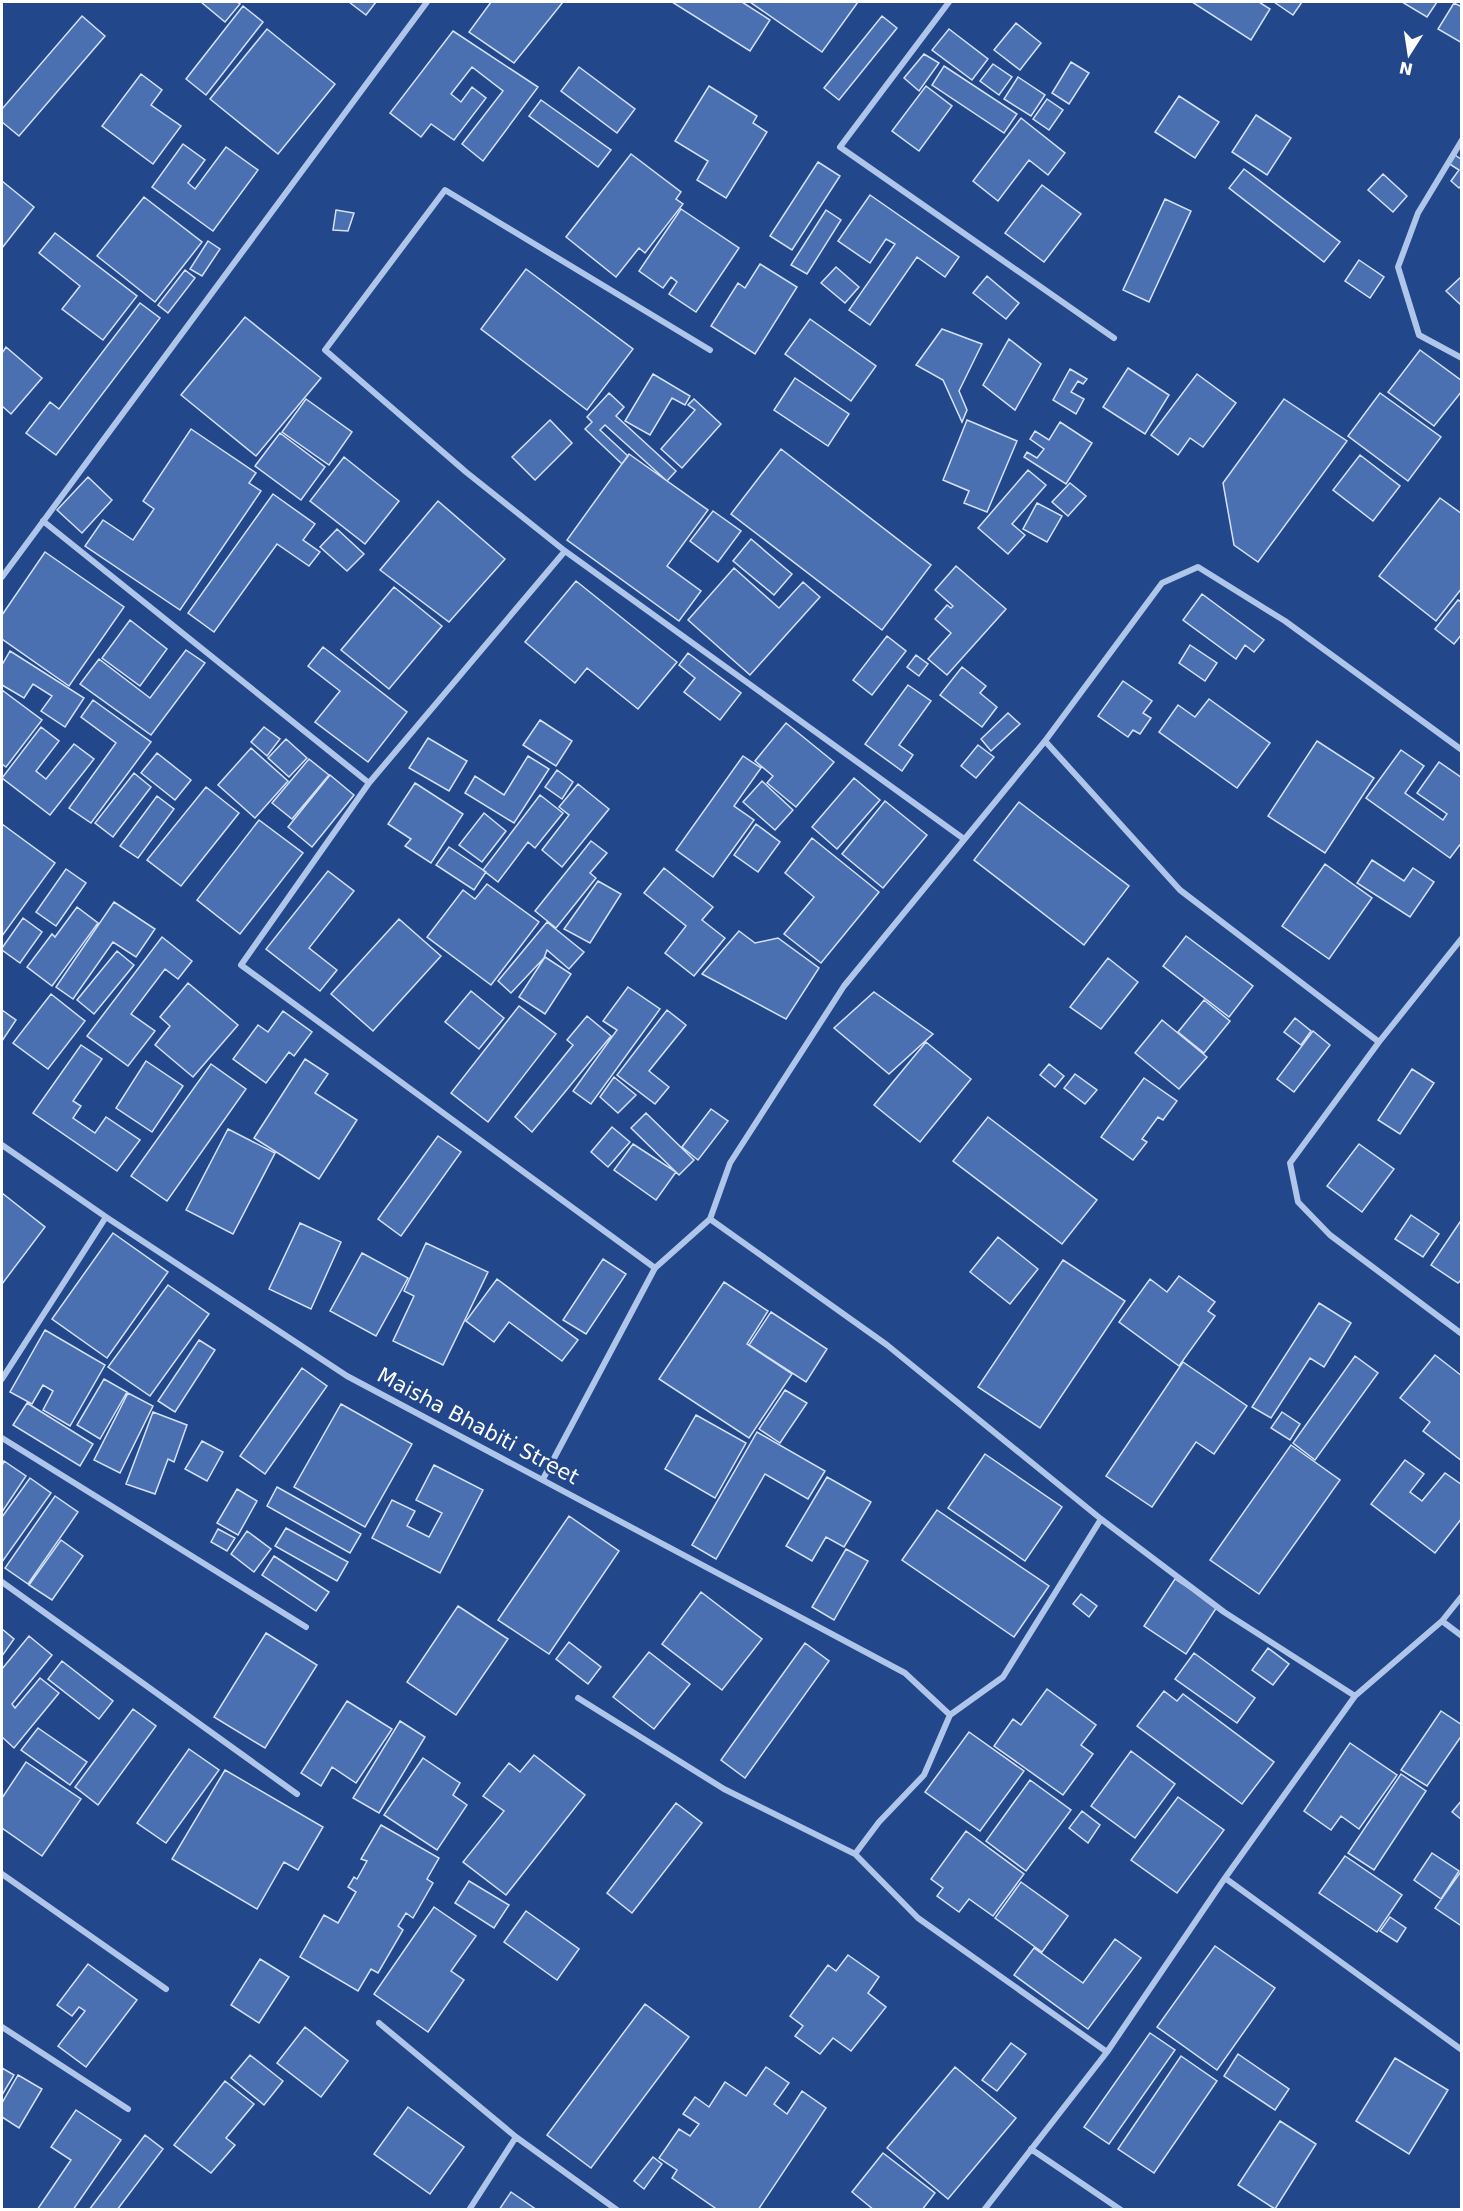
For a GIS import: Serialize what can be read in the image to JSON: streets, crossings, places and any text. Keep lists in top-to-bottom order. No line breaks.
{"streets":{"street":["Maisha Bhabiti Street"]},"north":"bottom"}
